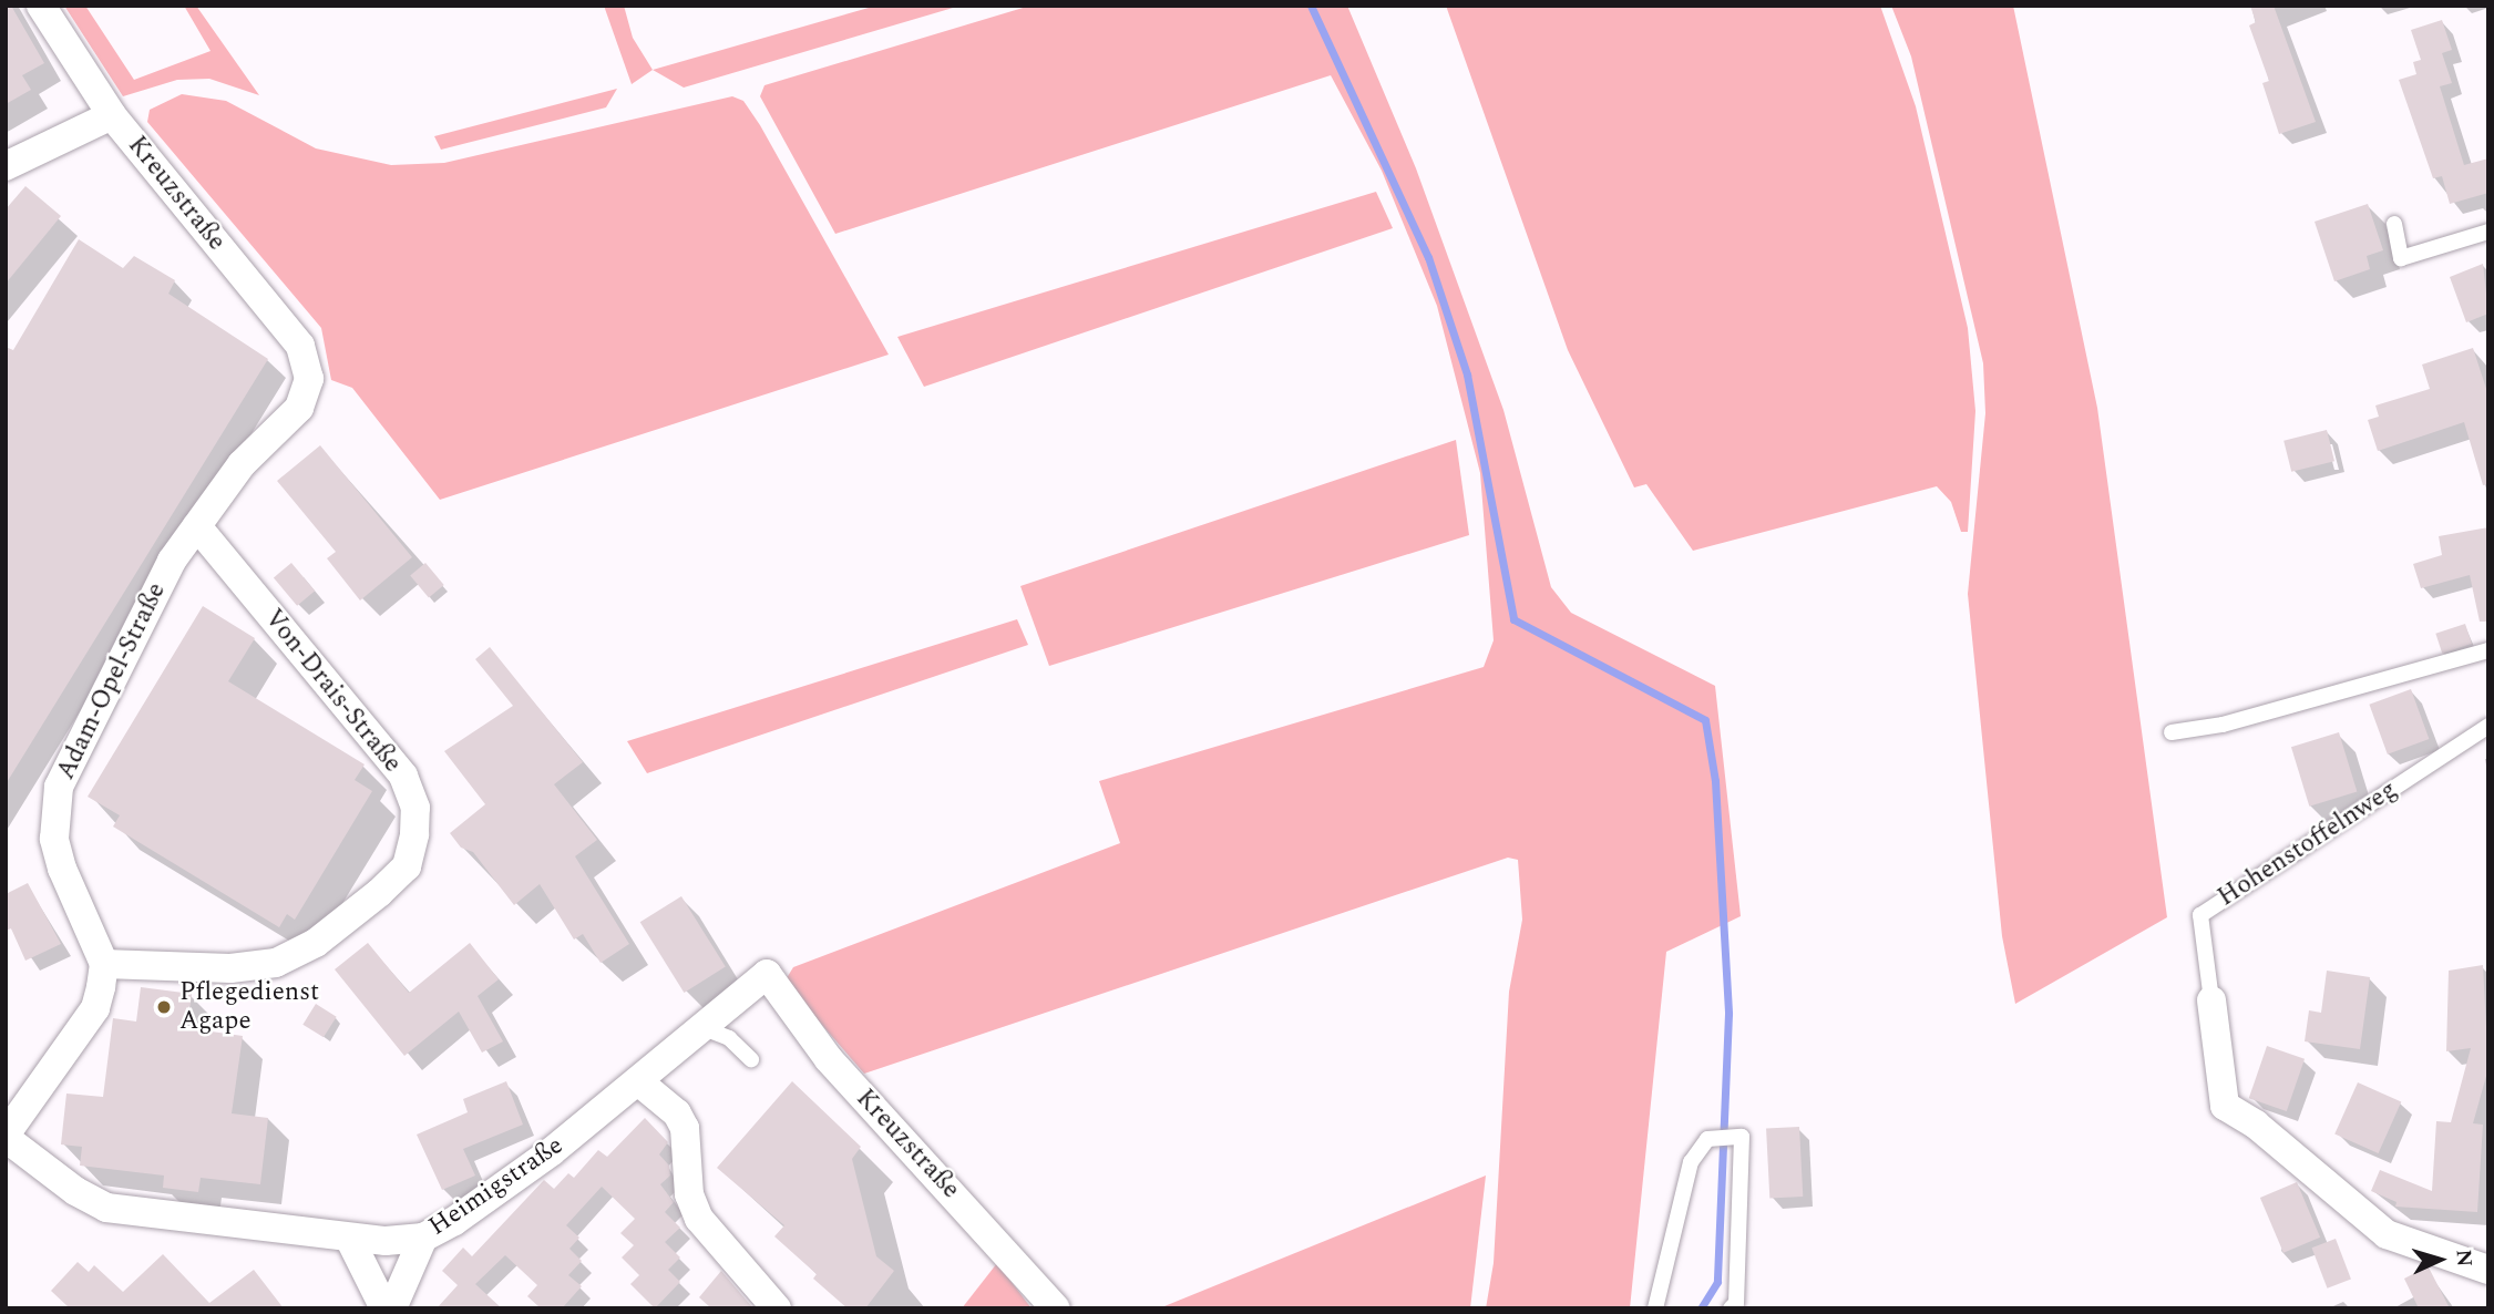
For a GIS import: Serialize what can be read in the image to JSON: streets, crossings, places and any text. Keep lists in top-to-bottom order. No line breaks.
{"streets":{"street":["Kreuzstraße","Adam-Opel-Straße","Von-Drais-Straße","Hohenstoffelnweg","Heimigstraße"]},"crossings":[["Kreuzstraße","Adam-Opel-Straße"],["Kreuzstraße","Heimigstraße"],["Adam-Opel-Straße","Von-Drais-Straße"]],"places":["Pflegedienst Agape"],"north":"right"}
